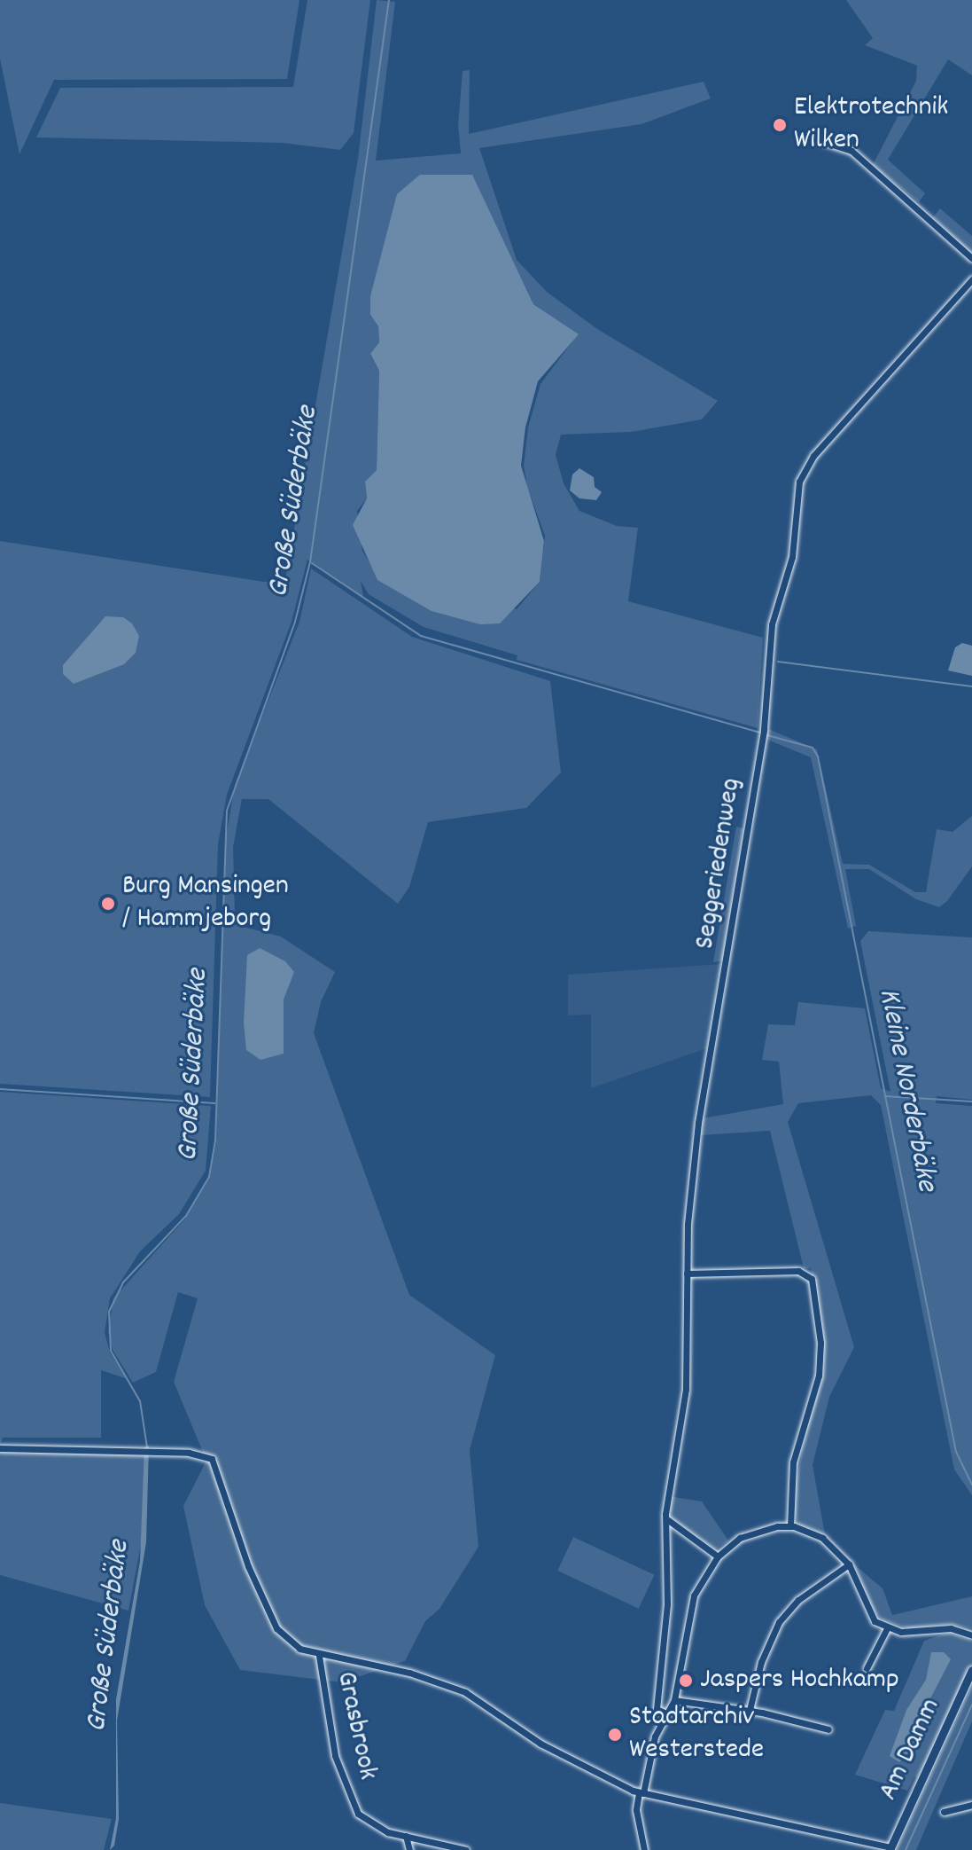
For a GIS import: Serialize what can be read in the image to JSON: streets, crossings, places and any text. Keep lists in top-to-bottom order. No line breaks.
{"streets":{"main road":["Am Damm"],"street":["Seggeriedenweg","Grasbrook"]},"water":["Große Süderbäke","Kleine Norderbäke"],"places":["Elektrotechnik Wilken","Burg Mansingen / Hammjeborg","Jaspers Hochkamp","Stadtarchiv Westerstede"]}
